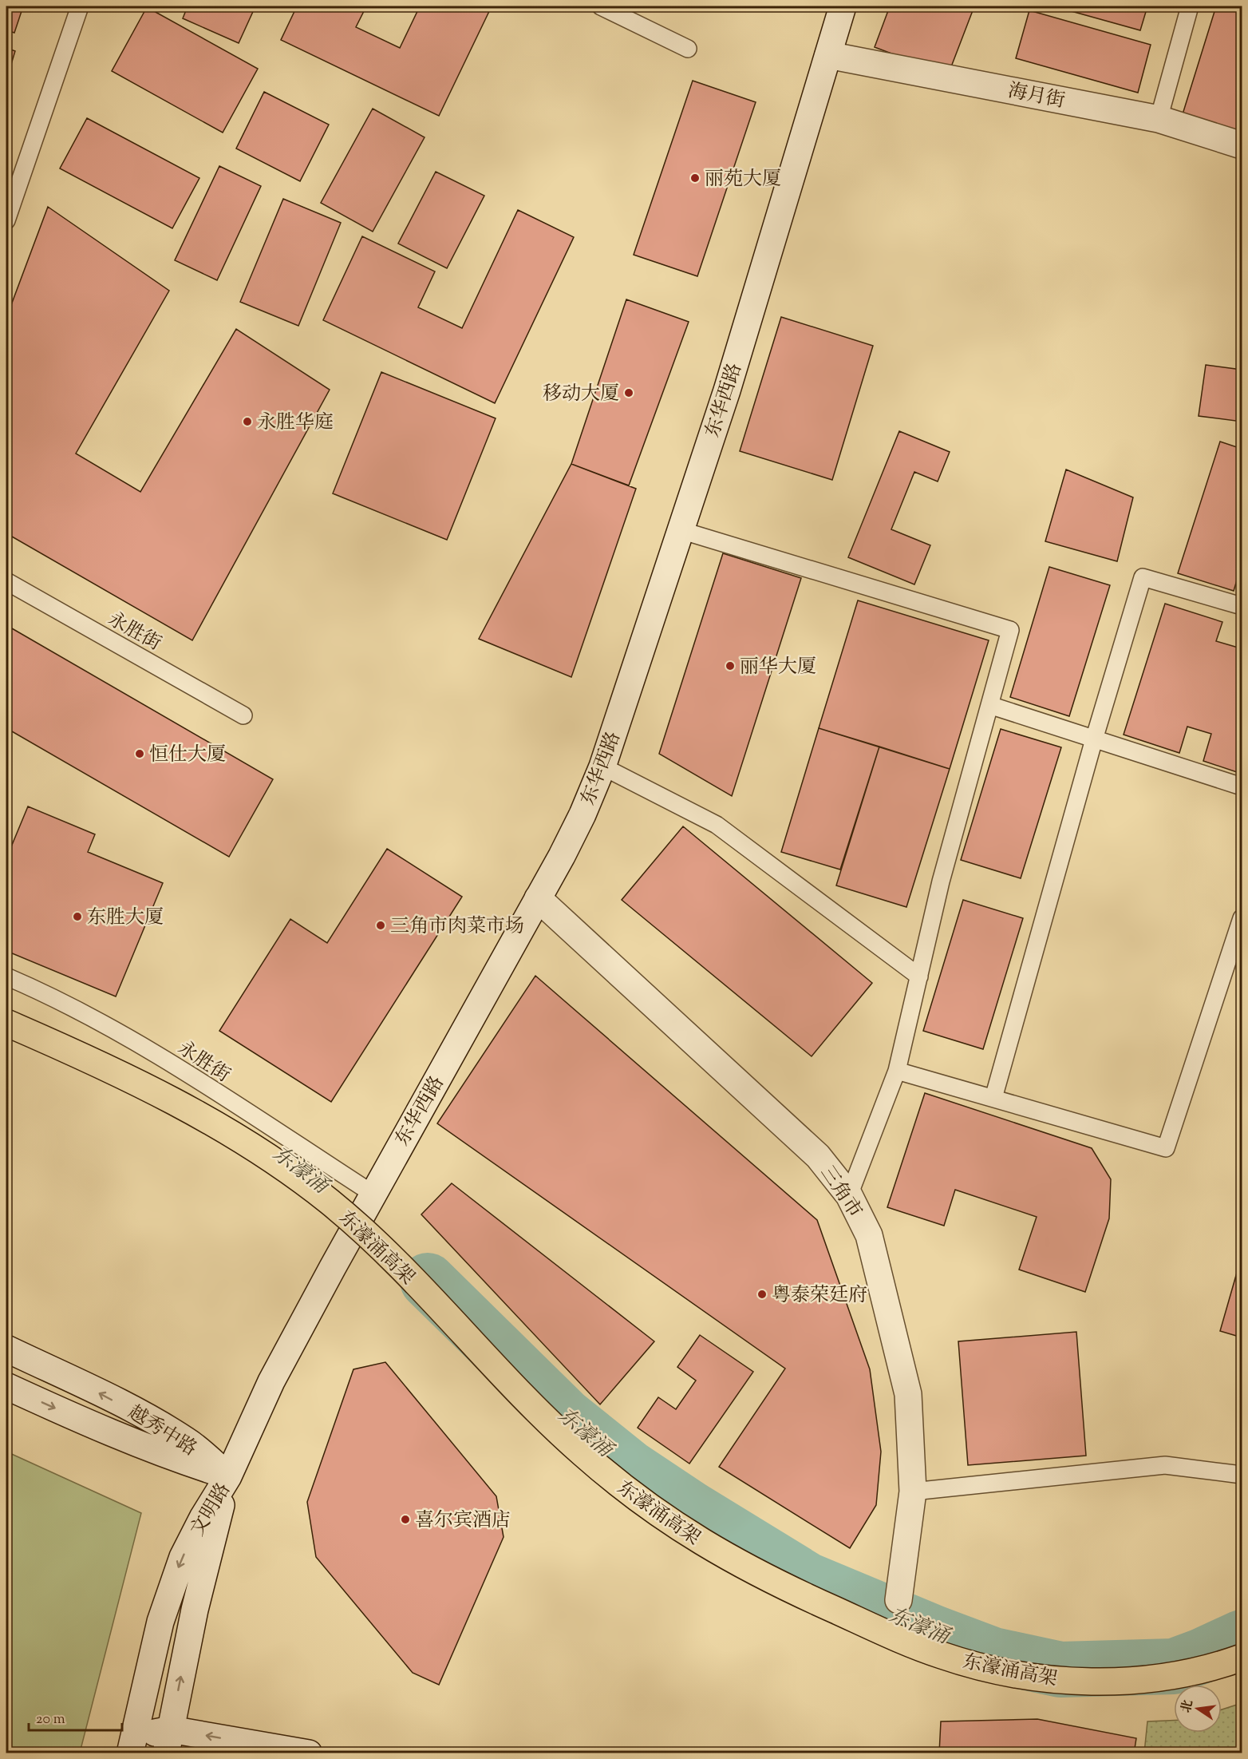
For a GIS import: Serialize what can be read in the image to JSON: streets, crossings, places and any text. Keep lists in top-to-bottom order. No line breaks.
{"streets":{"highway":["东濠涌高架"],"street":["海月街","东华西路","三角市","越秀中路","文明路"],"lane":["永胜街"]},"crossings":[["海月街","东华西路"],["东华西路","永胜街"],["东华西路","三角市"],["东华西路","越秀中路"],["东华西路","文明路"],["越秀中路","文明路"]],"water":["东濠涌"],"places":["丽苑大厦","移动大厦","永胜华庭","丽华大厦","恒仕大厦","东胜大厦","三角市肉菜市场","粤泰荣廷府","喜尔宾酒店"],"scale_bar":"20 m","north":"left"}
